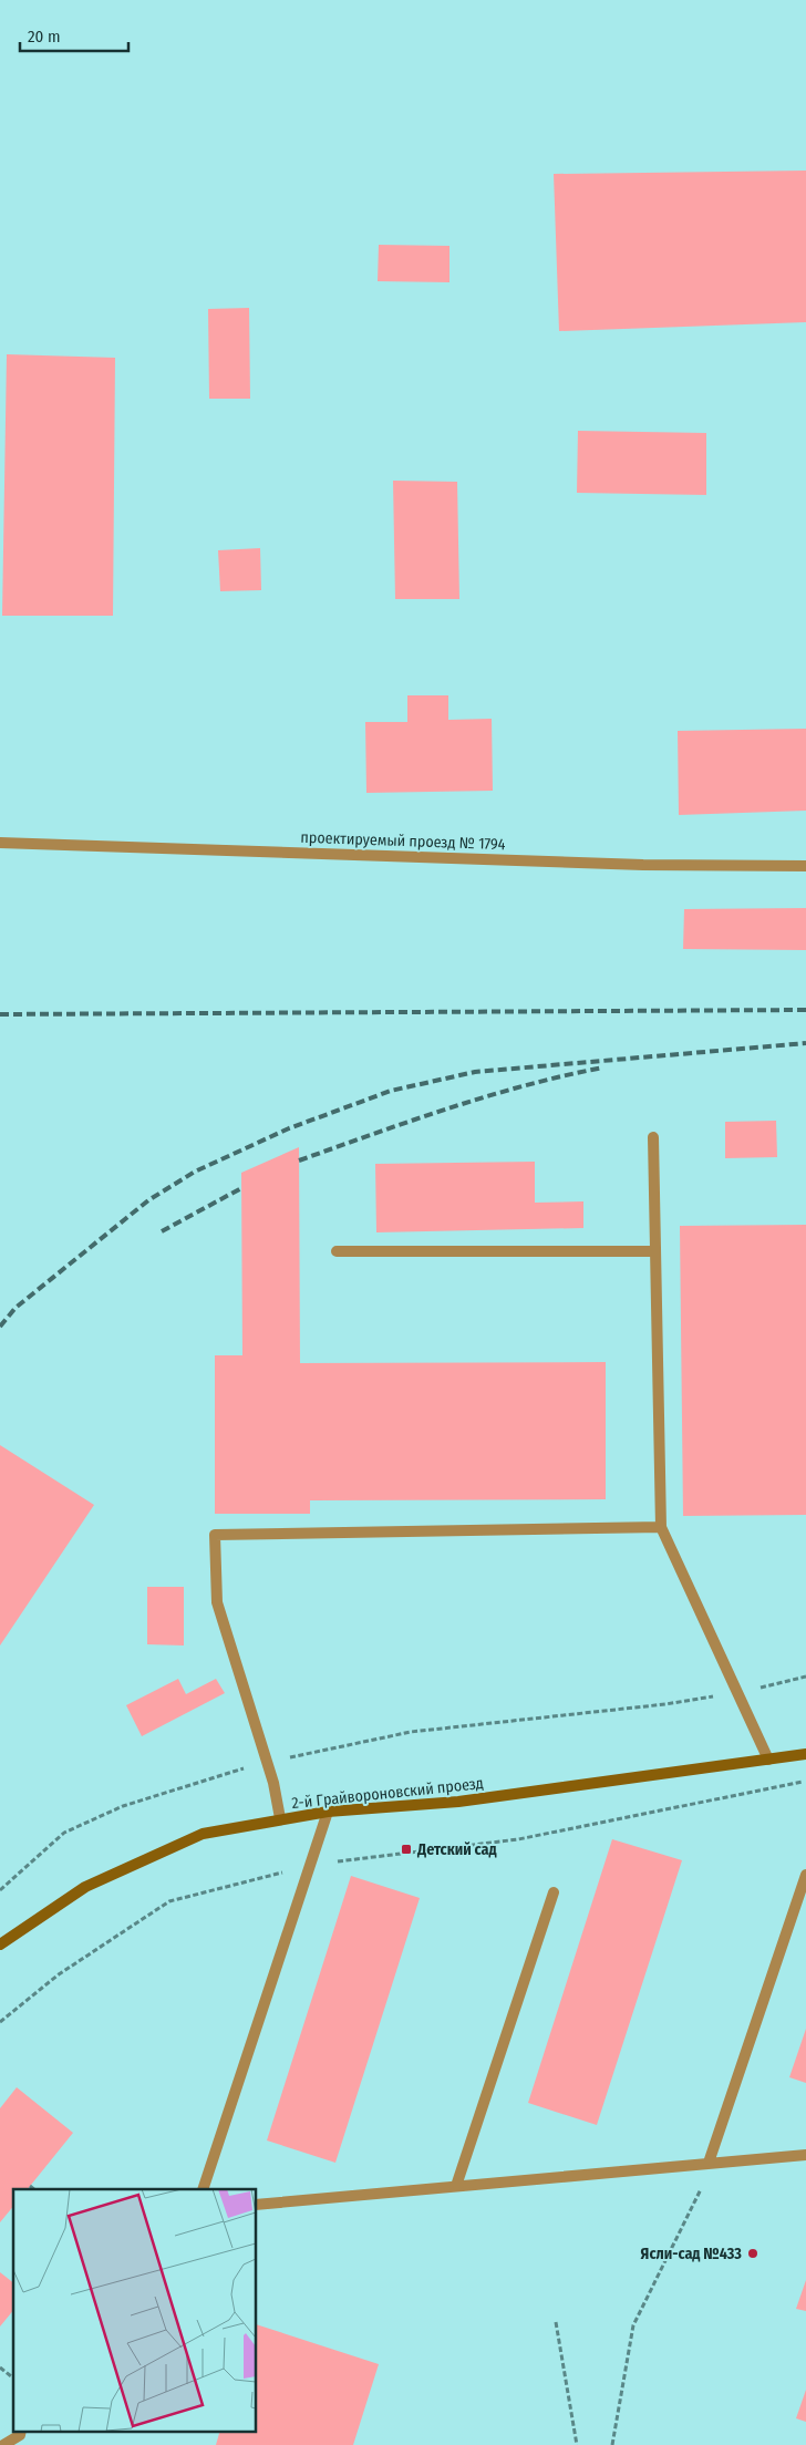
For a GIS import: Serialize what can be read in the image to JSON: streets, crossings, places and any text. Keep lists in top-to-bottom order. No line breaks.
{"streets":{"main road":["2-й Грайвороновский проезд"],"street":["проектируемый проезд № 1794"]},"places":{"transit":["Детский сад"],"other":["Ясли-сад №433"]},"scale_bar":"20 m"}
